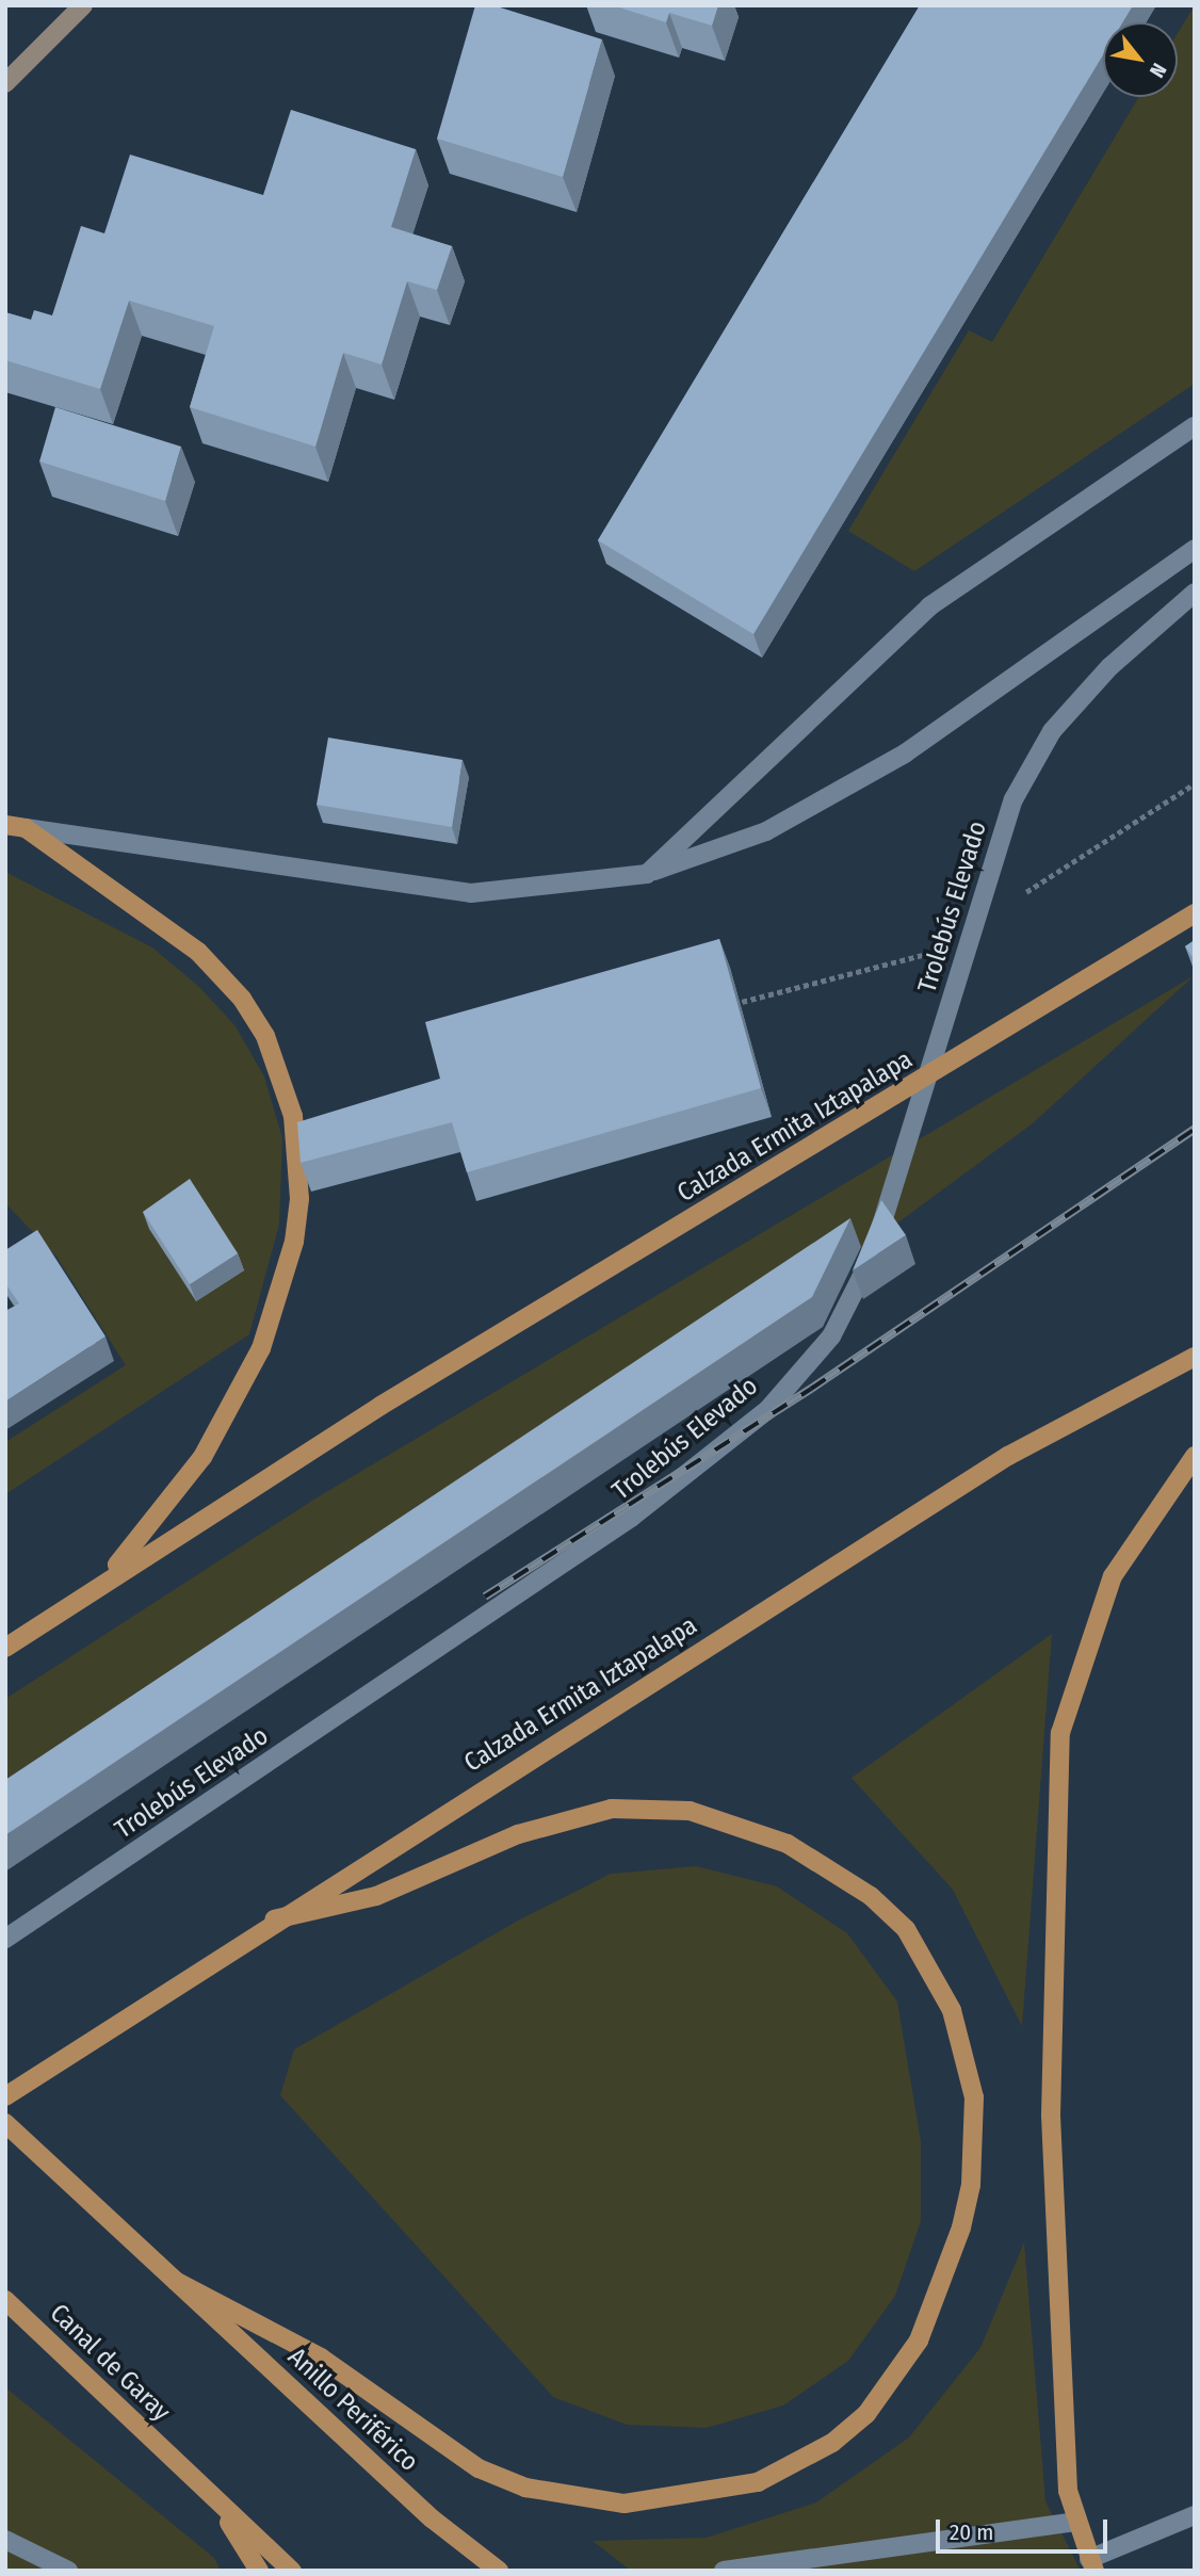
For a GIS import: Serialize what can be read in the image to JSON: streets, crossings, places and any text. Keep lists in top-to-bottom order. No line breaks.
{"streets":{"main road":["Calzada Ermita Iztapalapa","Canal de Garay","Anillo Periférico"],"street":["Trolebús Elevado"]},"scale_bar":"20 m","north":"bottom right"}
